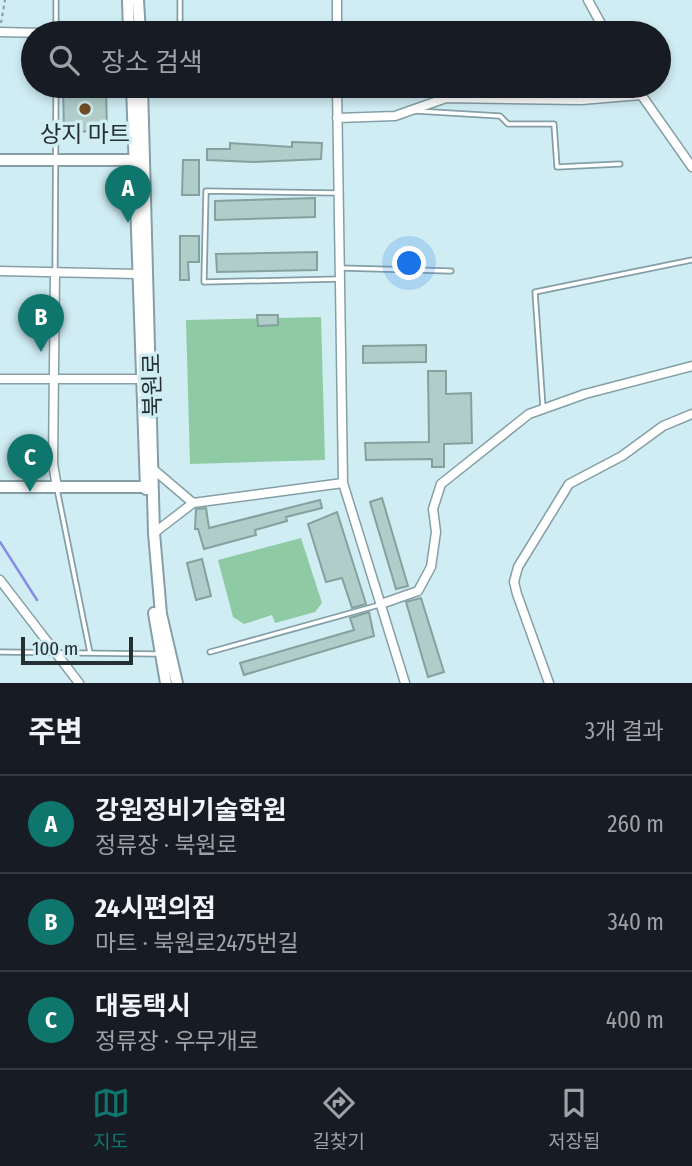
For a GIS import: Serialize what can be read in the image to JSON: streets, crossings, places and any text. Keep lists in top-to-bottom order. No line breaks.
{"streets":{"street":["북원로"]},"places":["상지 마트"],"scale_bar":"100 m","page":{"search":"장소 검색","pins":["A","B","C"],"scale":"100 m","heading":["주변","3개 결과"],"list":[{"mark":"A","name":"강원정비기술학원","note":"정류장 · 북원로","value":"260 m"},{"mark":"B","name":"24시편의점","note":"마트 · 북원로2475번길","value":"340 m"},{"mark":"C","name":"대동택시","note":"정류장 · 우무개로","value":"400 m"}],"nav":["지도","길찾기","저장됨"]}}
